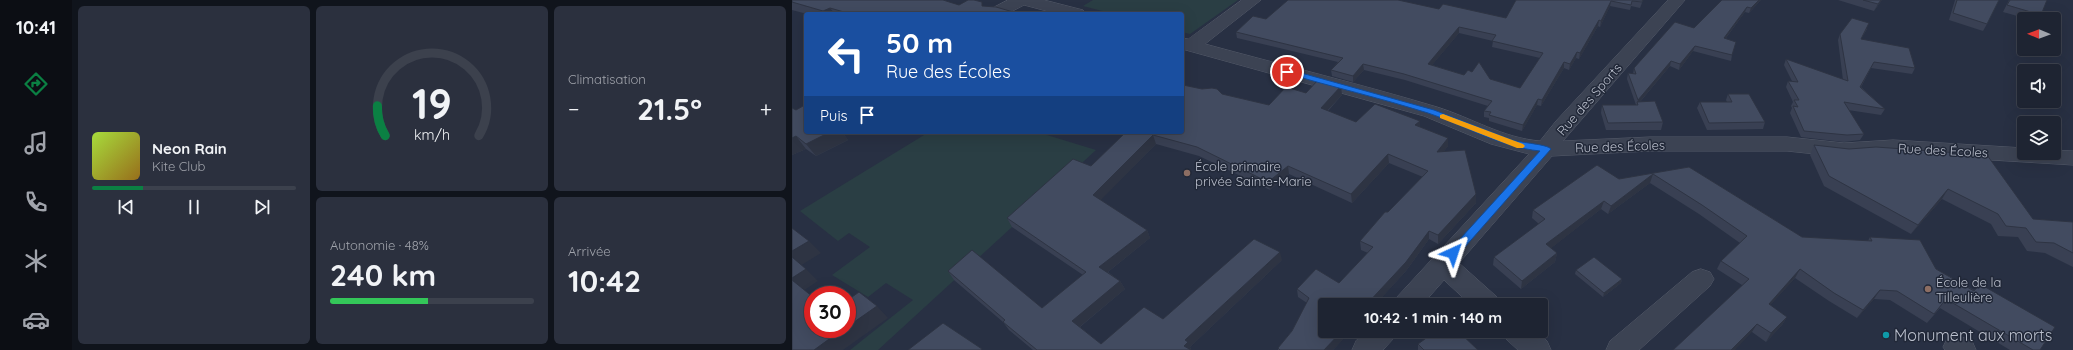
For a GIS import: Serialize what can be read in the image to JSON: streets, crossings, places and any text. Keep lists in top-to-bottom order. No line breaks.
{"streets":{"street":["Rue des Sports","Rue des Écoles"]},"crossings":[["Rue des Sports","Rue des Écoles"]],"places":["École primaire privée Sainte-Marie","École de la Tilleulière","Monument aux morts"],"north":"left","page":{"tabs":"10:41","tile":["Climatisation",["Autonomie · 48%","240 km"],["Arrivée","10:42"]],"turn":["50 m","Rue des Écoles"],"heat":["−","21.5°","+"],"then":"Puis","song":["Neon Rain","Kite Club"],"limit":"30","trip":"10:42 · 1 min · 140 m","gauge":["19","km/h"]}}
